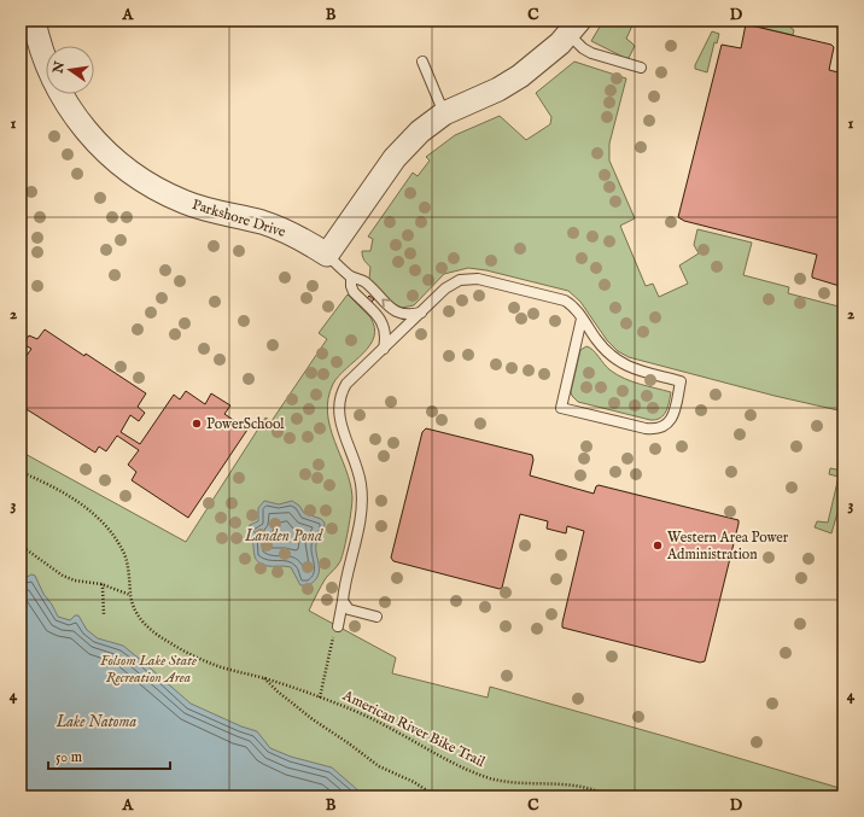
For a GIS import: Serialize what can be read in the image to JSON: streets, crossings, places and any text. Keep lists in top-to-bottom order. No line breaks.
{"streets":{"street":["Parkshore Drive"],"path":["American River Bike Trail"]},"water":["Landen Pond","Lake Natoma"],"parks":["Folsom Lake State Recreation Area"],"places":["PowerSchool","Western Area Power Administration"],"scale_bar":"50 m","north":"left","grid":{"columns":["A","B","C","D"],"rows":["1","2","3","4"]}}
